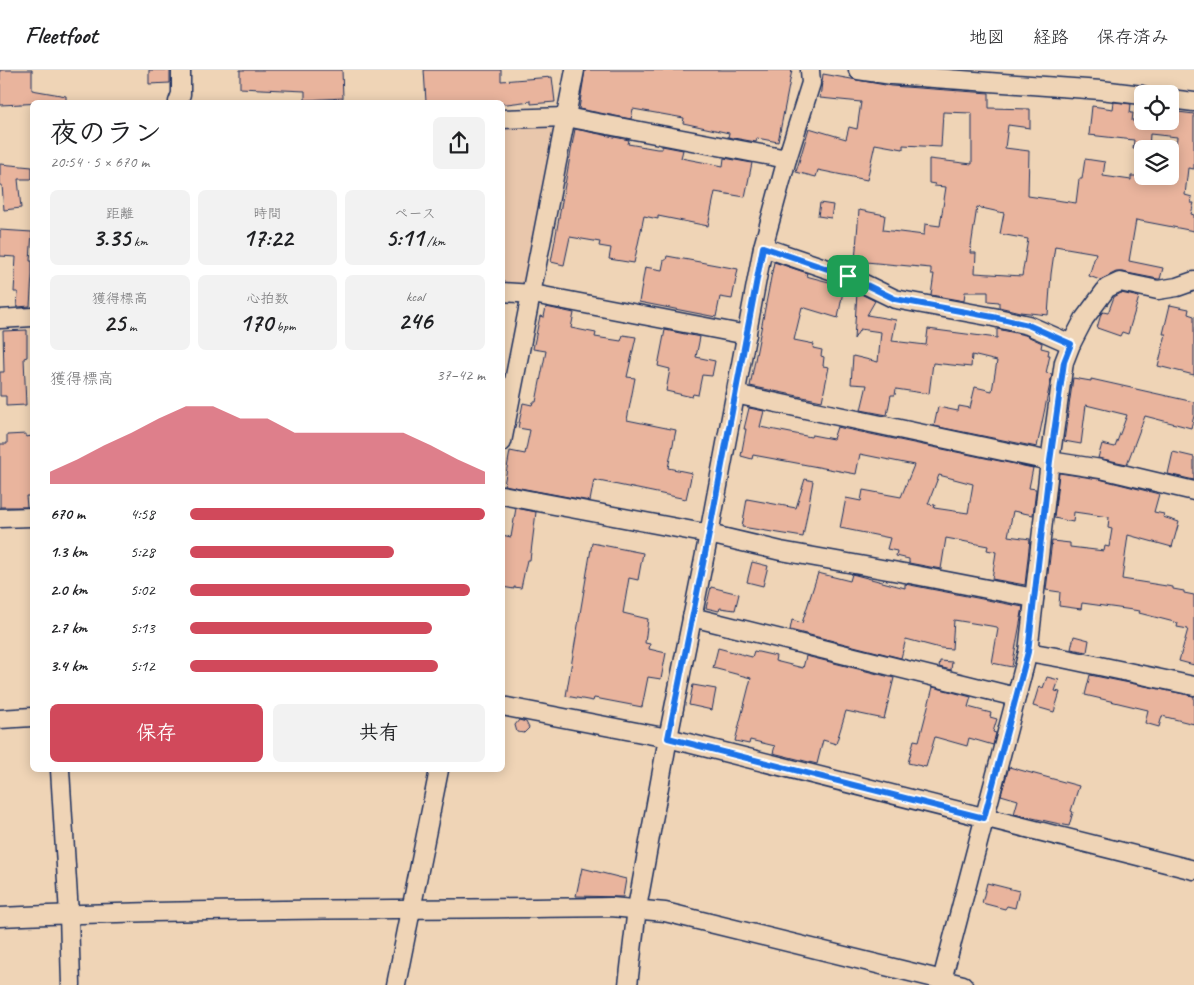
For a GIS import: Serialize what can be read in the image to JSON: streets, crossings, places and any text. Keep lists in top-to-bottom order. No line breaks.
{"page":{"header":"Fleetfoot","nav":["地図","経路","保存済み"],"heading":["夜のラン","20:54 · 5 × 670 m"],"stats":[["距離","3.35 km"],["時間","17:22"],["ペース","5:11 /km"],["獲得標高","25 m"],["心拍数","170 bpm"],["kcal","246"]],"chart":["獲得標高","37–42 m"],"list":[{"name":"670 m","note":"4:58"},{"name":"1.3 km","note":"5:28"},{"name":"2.0 km","note":"5:02"},{"name":"2.7 km","note":"5:13"},{"name":"3.4 km","note":"5:12"}],"buttons":["保存","共有"]}}
